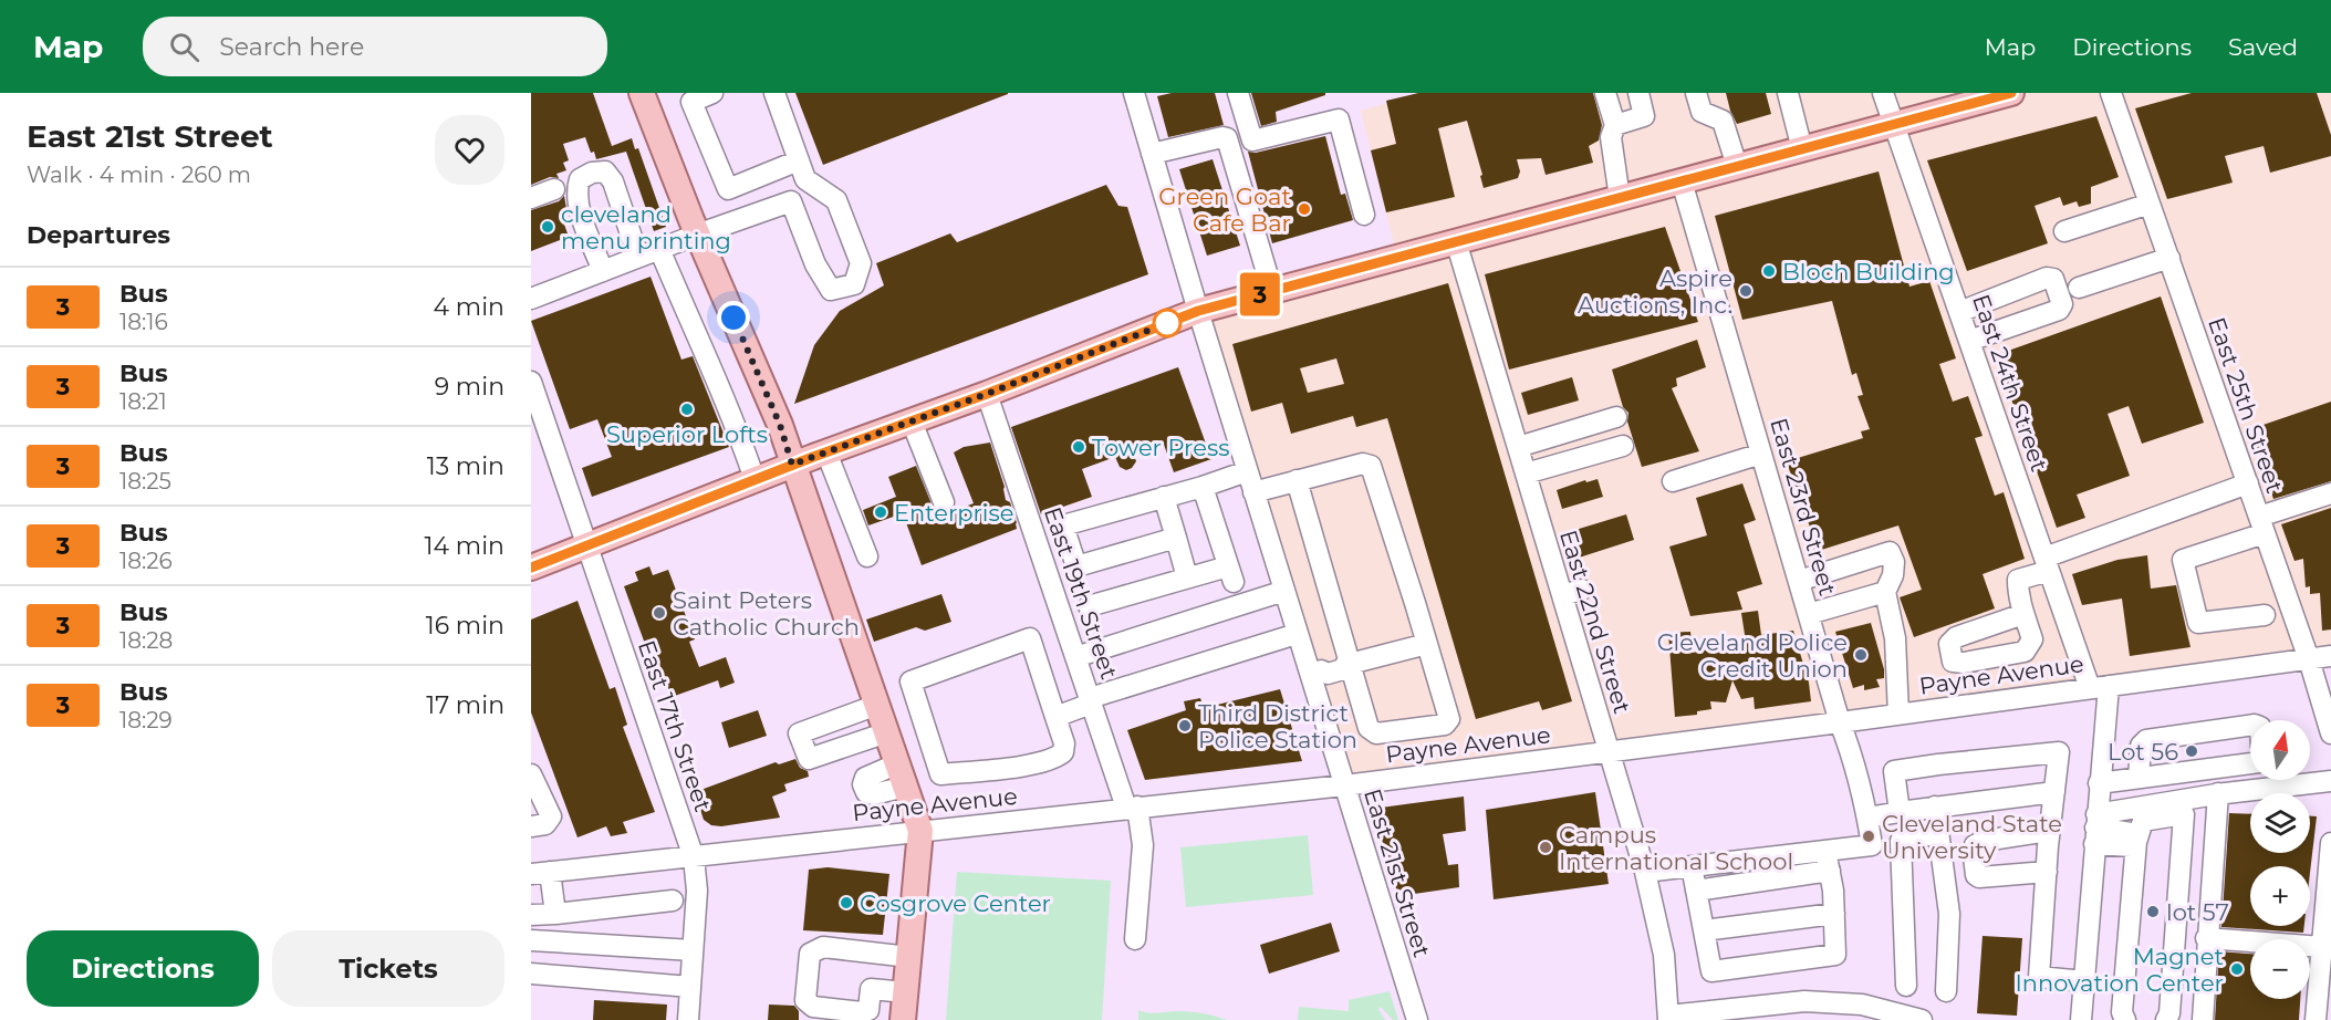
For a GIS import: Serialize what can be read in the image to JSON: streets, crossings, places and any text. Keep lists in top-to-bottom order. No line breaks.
{"streets":{"street":["East 24th Street","East 25th Street","East 23rd Street","East 19th Street","East 22nd Street","Payne Avenue","East 17th Street","East 21st Street"]},"crossings":[["East 24th Street","Payne Avenue"],["East 25th Street","Payne Avenue"],["East 23rd Street","Payne Avenue"],["East 19th Street","Payne Avenue"],["East 22nd Street","Payne Avenue"],["Payne Avenue","East 17th Street"],["Payne Avenue","East 21st Street"]],"places":["Green Goat Cafe Bar","cleveland menu printing","Bloch Building","Aspire Auctions, Inc.","Superior Lofts","Tower Press","Enterprise","Saint Peters Catholic Church","Cleveland Police Credit Union","Third District Police Station","Lot 56","Cleveland State University","Campus International School","Cosgrove Center","lot 57","Magnet Innovation Center"],"lines":["bus line 3"],"north":"top","page":{"header":"Map","search":"Search here","nav":["Map","Directions","Saved"],"heading":[["East 21st Street","Walk · 4 min · 260 m"],"Departures"],"on_map":"3","list":[{"mark":"3","name":"Bus","note":"18:16","value":"4 min"},{"mark":"3","name":"Bus","note":"18:21","value":"9 min"},{"mark":"3","name":"Bus","note":"18:25","value":"13 min"},{"mark":"3","name":"Bus","note":"18:26","value":"14 min"},{"mark":"3","name":"Bus","note":"18:28","value":"16 min"},{"mark":"3","name":"Bus","note":"18:29","value":"17 min"}],"map_buttons":["+","−"],"buttons":["Directions","Tickets"]}}
